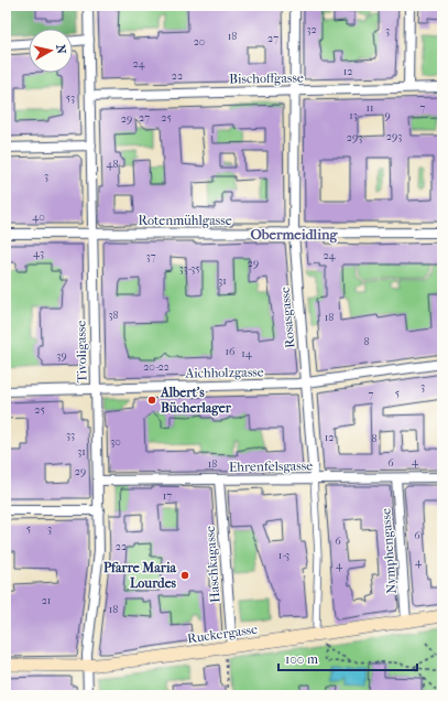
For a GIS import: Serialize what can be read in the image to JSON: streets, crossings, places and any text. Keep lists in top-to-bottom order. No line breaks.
{"streets":{"main road":["Ruckergasse"],"street":["Bischoffgasse","Rotenmühlgasse","Rosasgasse","Tivoligasse","Aichholzgasse","Ehrenfelsgasse","Nymphengasse","Haschkagasse"]},"crossings":[["Bischoffgasse","Rosasgasse"],["Bischoffgasse","Tivoligasse"],["Rotenmühlgasse","Rosasgasse"],["Rotenmühlgasse","Tivoligasse"],["Rosasgasse","Aichholzgasse"],["Rosasgasse","Ehrenfelsgasse"],["Rosasgasse","Ruckergasse"],["Tivoligasse","Aichholzgasse"],["Tivoligasse","Ehrenfelsgasse"],["Tivoligasse","Ruckergasse"],["Ehrenfelsgasse","Nymphengasse"],["Ehrenfelsgasse","Haschkagasse"],["Nymphengasse","Ruckergasse"],["Haschkagasse","Ruckergasse"]],"districts":["Obermeidling"],"places":["Albert's Bücherlager","Pfarre Maria Lourdes"],"house_numbers":["32","3","18","27","20","24","12","22","53","11","7","13","9","27","25","29","293","293","48","3","40","43","24","37","29","33-35","31","38","18","8","16","14","39","20-22","3","5","7","25","33","12","8","30","31","4","6","18","29","17","5","3","6","6","22","1-3","4","4","21","18"],"scale_bar":"100 m","north":"right"}
